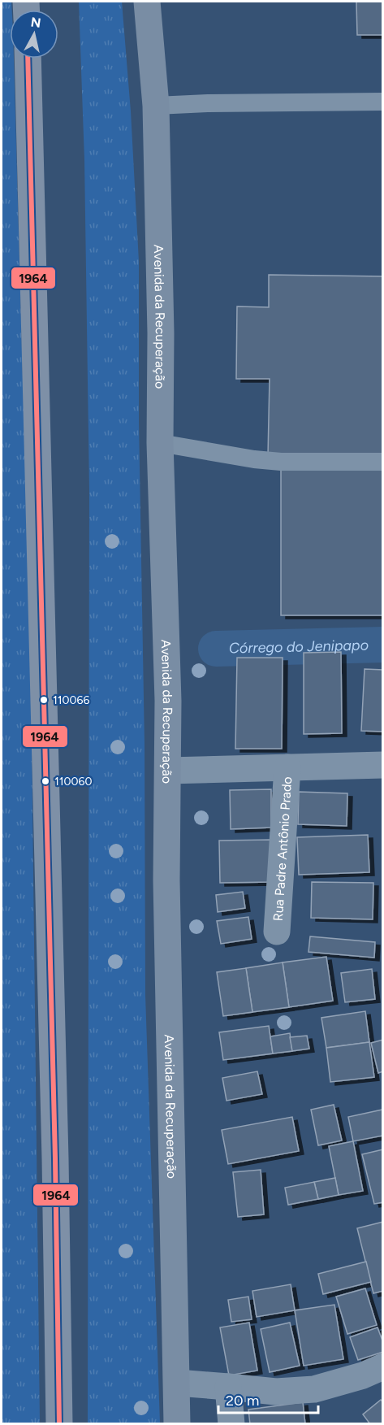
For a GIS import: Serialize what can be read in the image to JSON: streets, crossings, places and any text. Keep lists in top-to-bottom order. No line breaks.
{"streets":{"main road":["Avenida da Recuperação"],"street":["Rua Padre Antônio Prado"]},"crossings":[["Avenida da Recuperação","Rua Padre Antônio Prado"]],"water":["Córrego do Jenipapo"],"places":["110066","110060"],"lines":["transit line 1964"],"scale_bar":"20 m","north":"top"}
